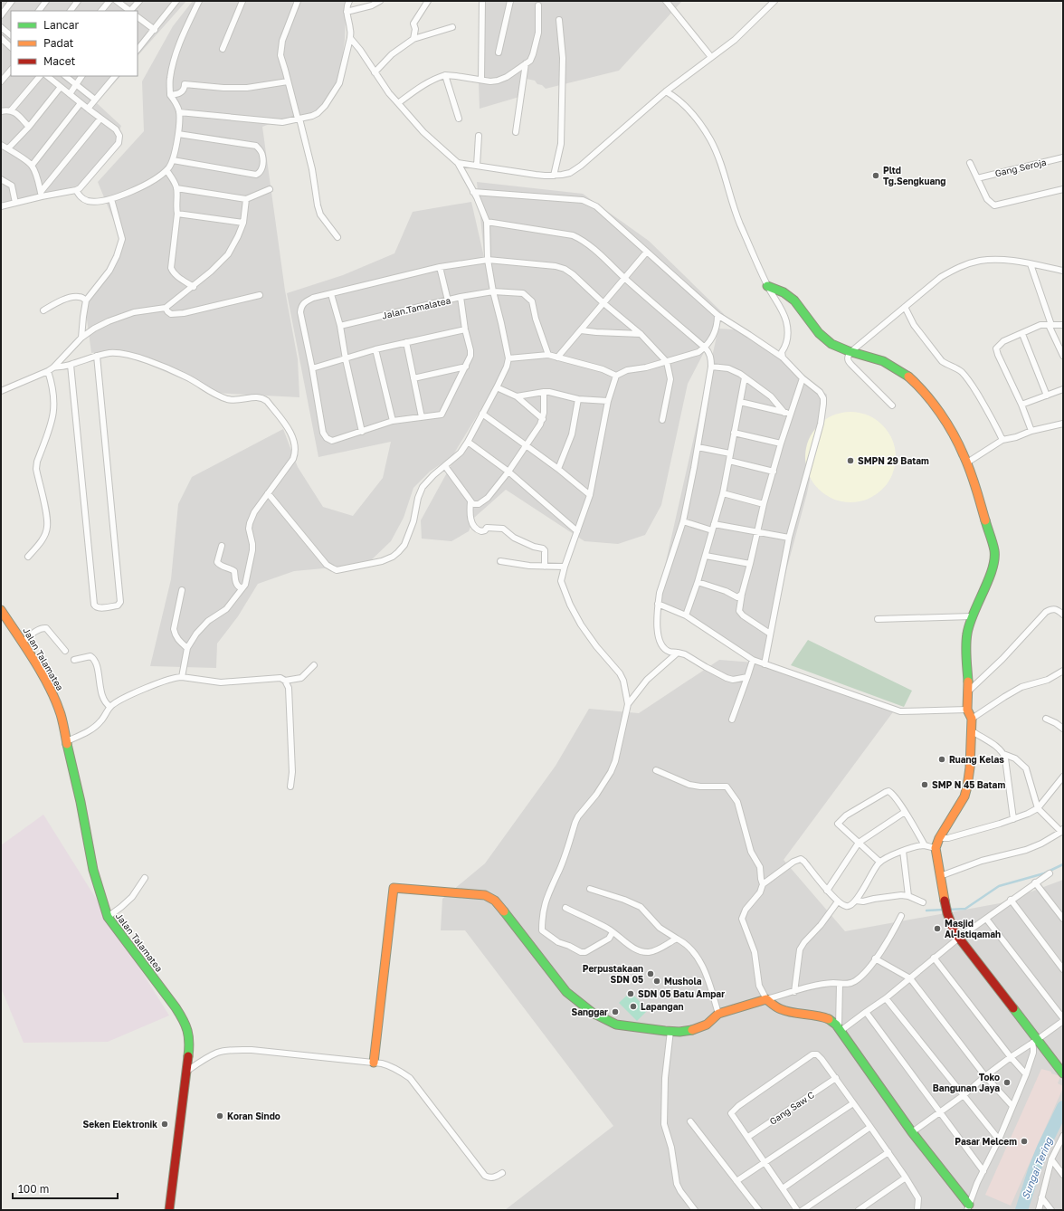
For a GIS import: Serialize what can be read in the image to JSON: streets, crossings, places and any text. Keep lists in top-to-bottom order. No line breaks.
{"streets":{"street":["Gang Seroja","Jalan.Tamalatea","Jalan Talamatea","Gang Saw C"]},"water":["Sungai Tering"],"places":["Pltd Tg.Sengkuang","SMPN 29 Batam","Ruang Kelas","SMP N 45 Batam","Masjid Al-Istiqamah","Perpustakaan SDN 05","Mushola","SDN 05 Batu Ampar","Lapangan","Sanggar","Toko Bangunan Jaya","Koran Sindo","Seken Elektronik","Pasar Melcem"],"legend":["Lancar","Padat","Macet"],"scale_bar":"100 m"}
